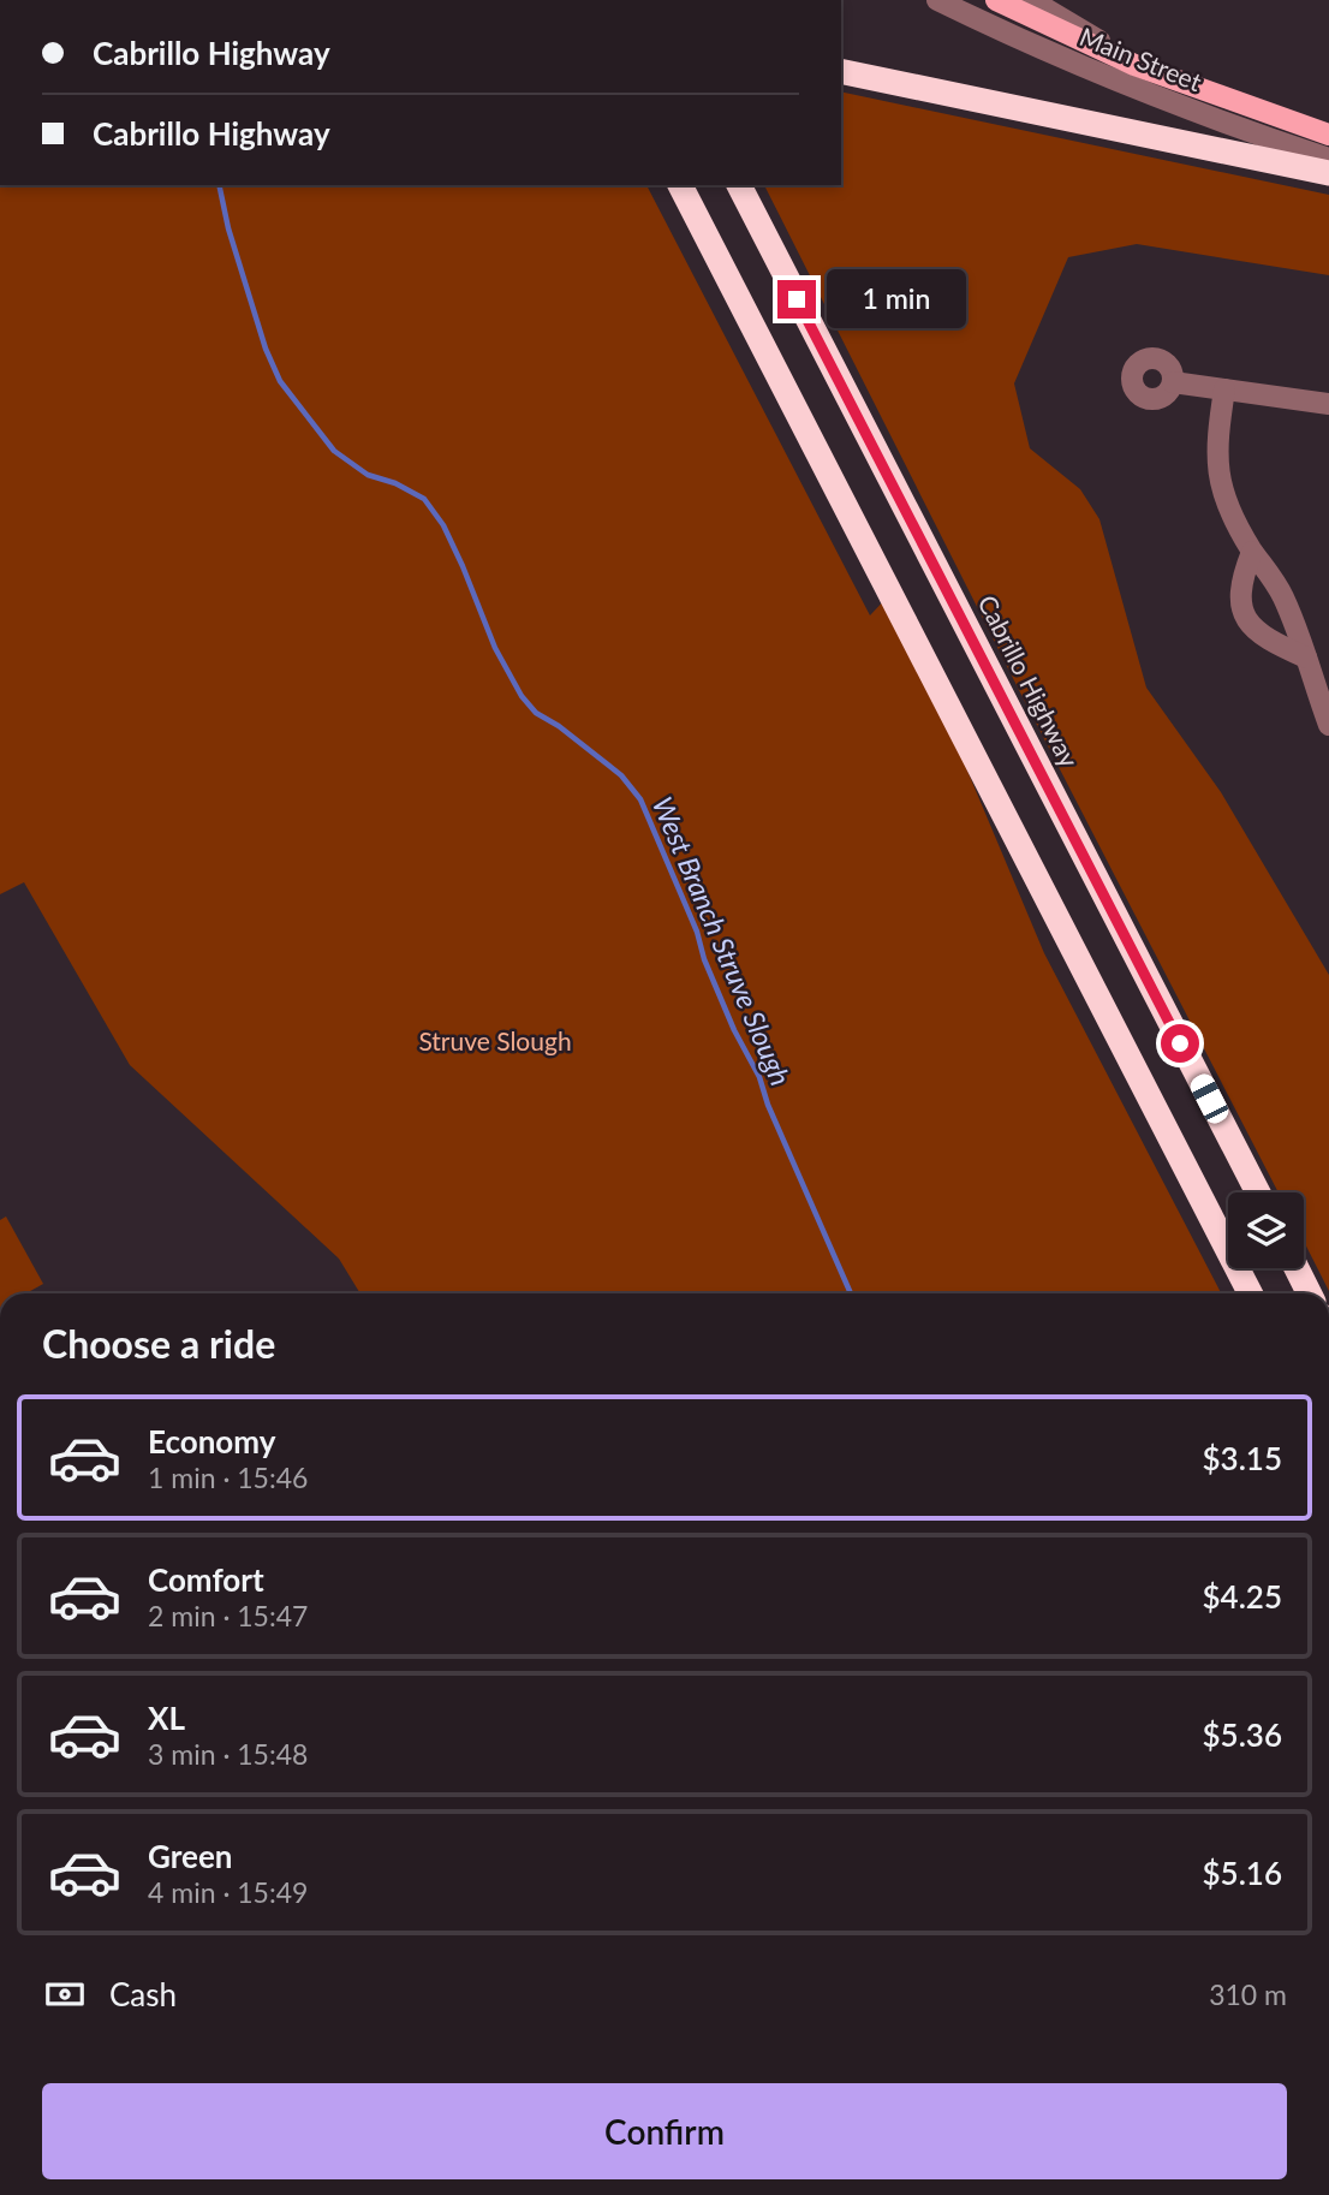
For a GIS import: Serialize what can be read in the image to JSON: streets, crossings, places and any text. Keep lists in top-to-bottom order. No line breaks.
{"streets":{"highway":["Cabrillo Highway"],"main road":["Main Street"]},"water":["West Branch Struve Slough"],"parks":["Struve Slough"],"page":{"banner":["Cabrillo Highway","Cabrillo Highway"],"bubble":"1 min","heading":"Choose a ride","list":[{"name":"Economy","note":"1 min · 15:46","value":"$3.15"},{"name":"Comfort","note":"2 min · 15:47","value":"$4.25"},{"name":"XL","note":"3 min · 15:48","value":"$5.36"},{"name":"Green","note":"4 min · 15:49","value":"$5.16"}],"pay":["Cash","310 m"],"buttons":"Confirm"}}
